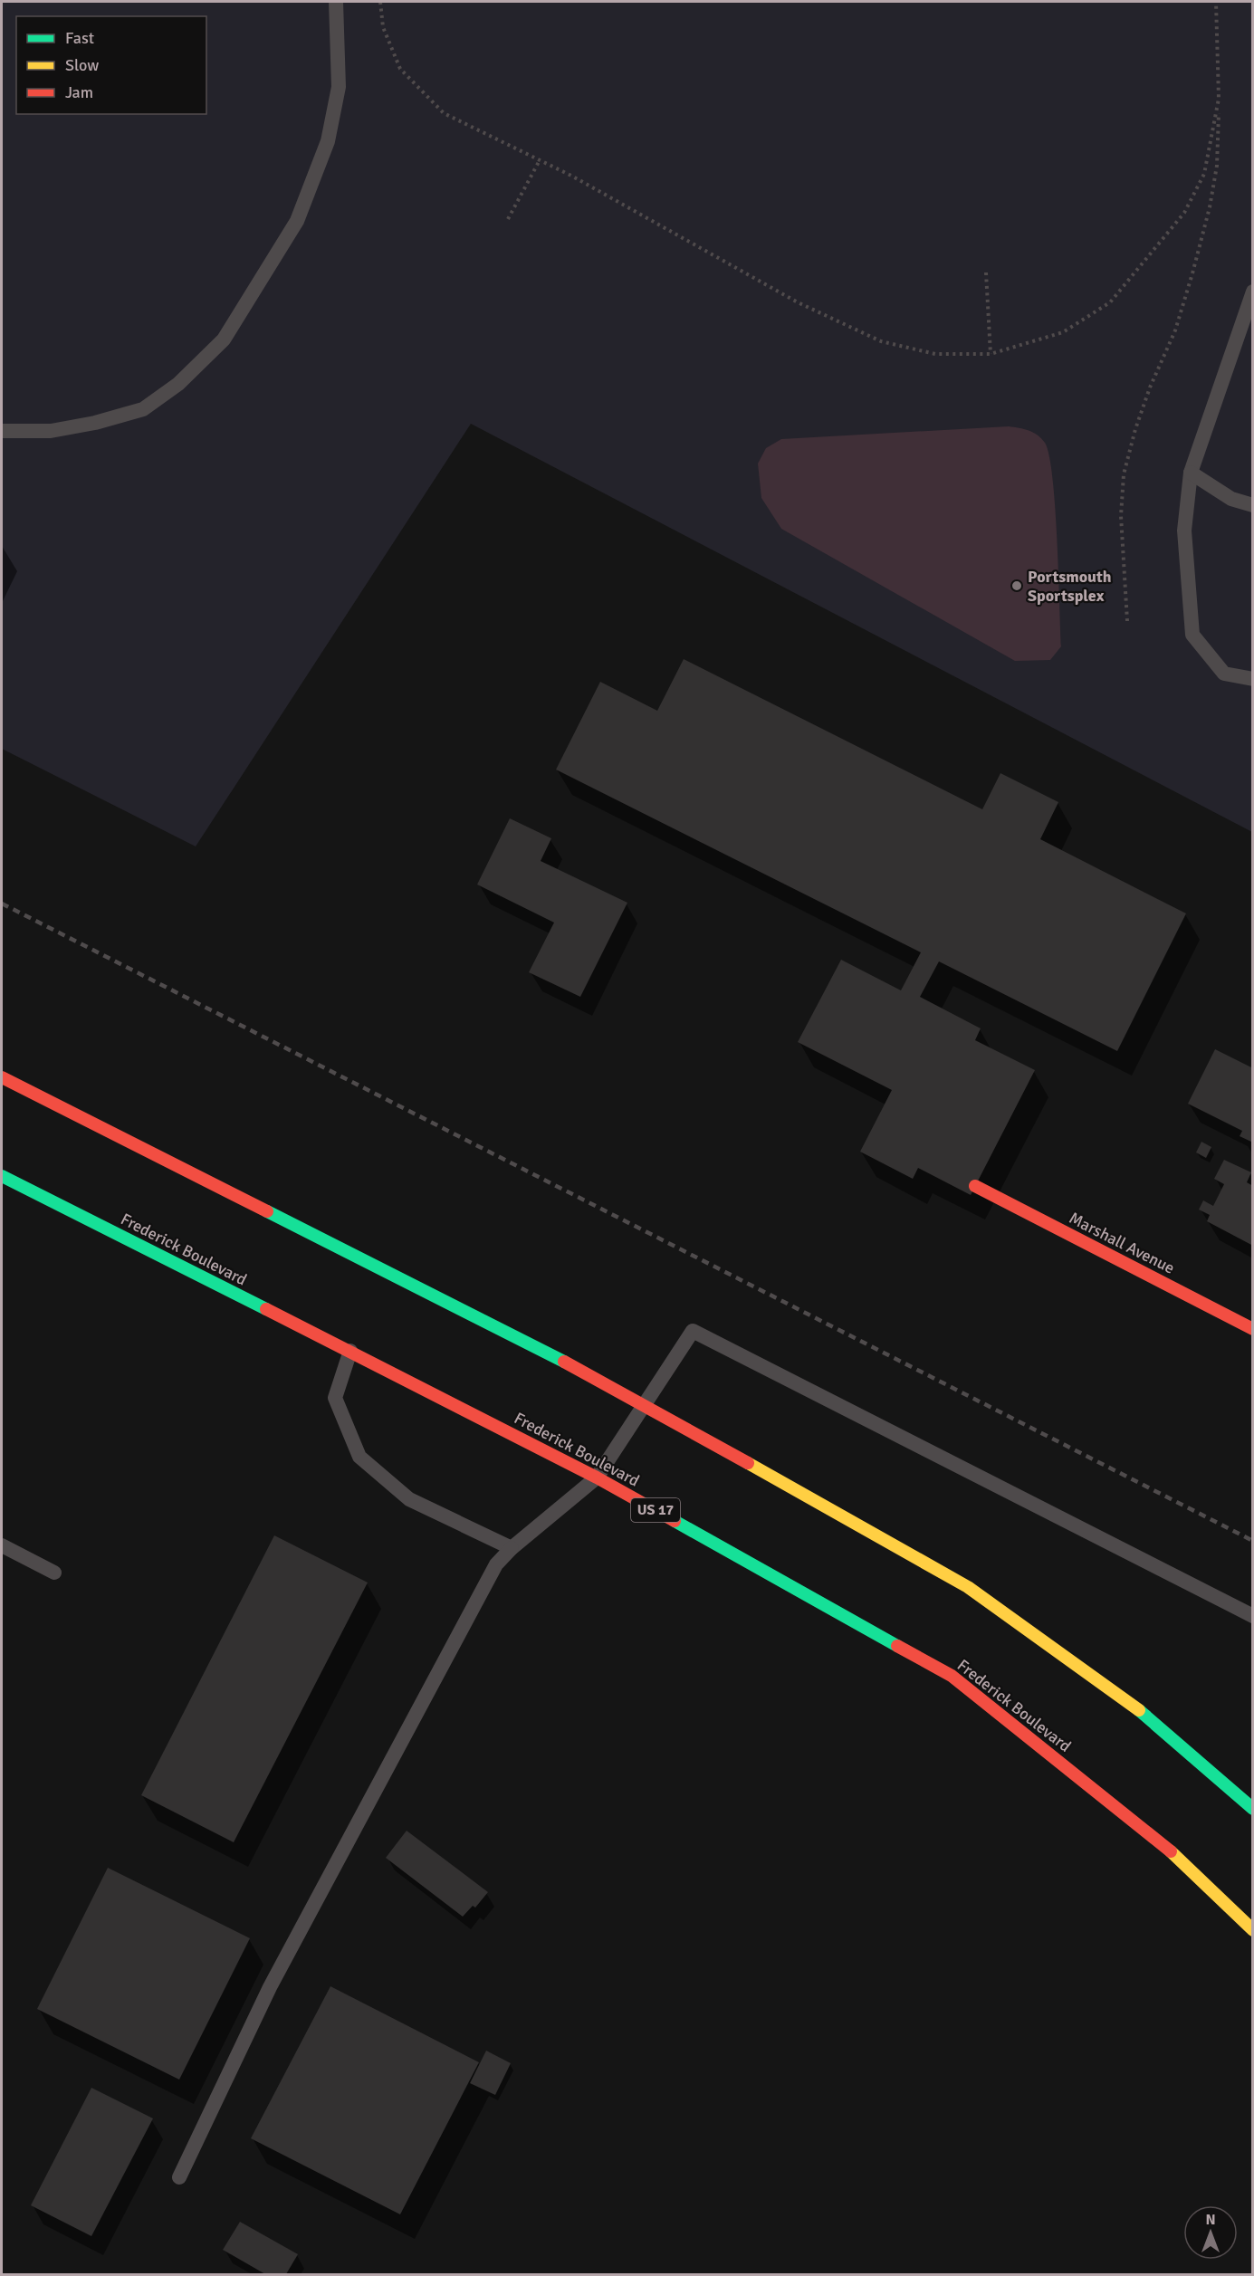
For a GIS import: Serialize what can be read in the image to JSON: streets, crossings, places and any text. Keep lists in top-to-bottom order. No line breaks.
{"streets":{"main road":["Marshall Avenue","Frederick Boulevard","US 17"]},"places":["Portsmouth Sportsplex"],"legend":["Fast","Slow","Jam"],"north":"top"}
